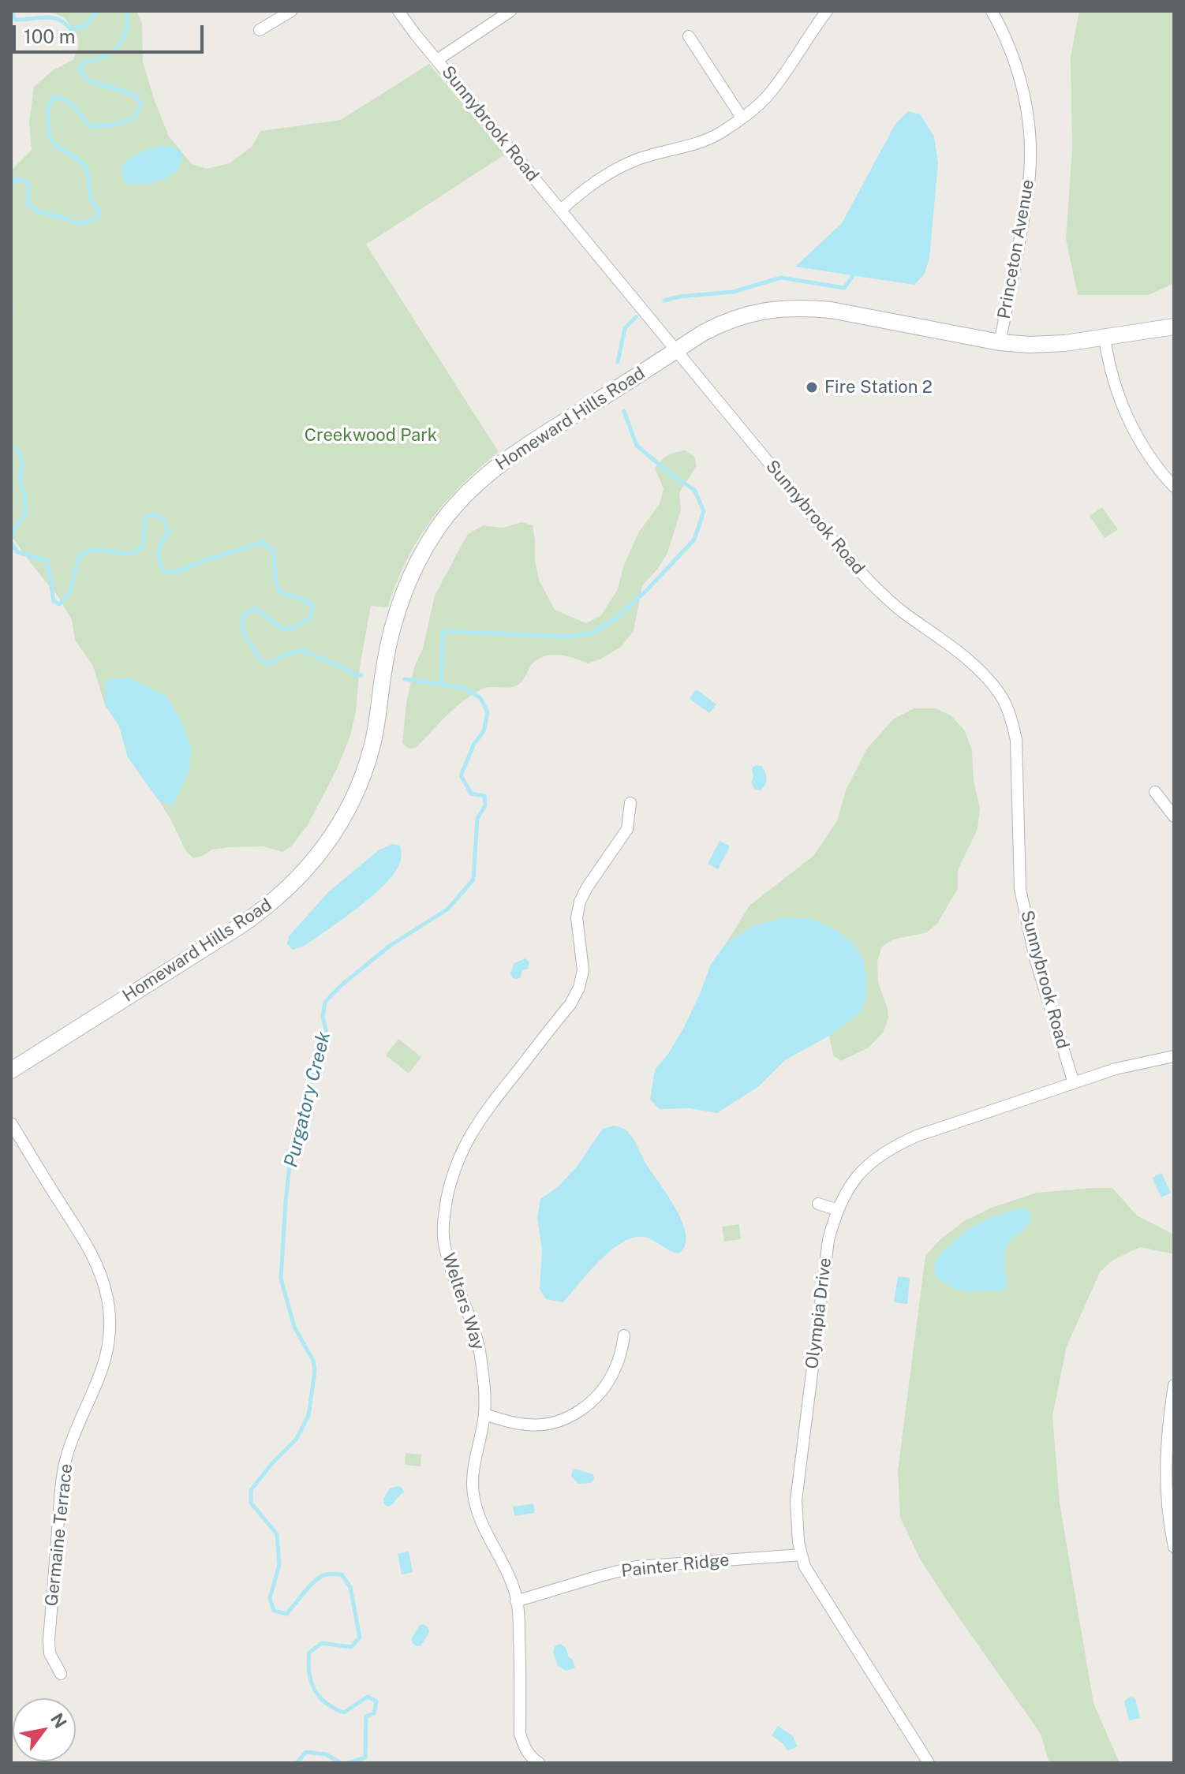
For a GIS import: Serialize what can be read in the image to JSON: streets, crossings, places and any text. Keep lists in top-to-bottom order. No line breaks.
{"streets":{"street":["Sunnybrook Road","Princeton Avenue","Homeward Hills Road","Welters Way","Olympia Drive","Germaine Terrace","Painter Ridge"]},"crossings":[["Sunnybrook Road","Homeward Hills Road"],["Sunnybrook Road","Olympia Drive"],["Princeton Avenue","Homeward Hills Road"],["Welters Way","Painter Ridge"],["Olympia Drive","Painter Ridge"]],"water":["Purgatory Creek"],"parks":["Creekwood Park"],"places":["Fire Station 2"],"scale_bar":"100 m","north":"top right"}
